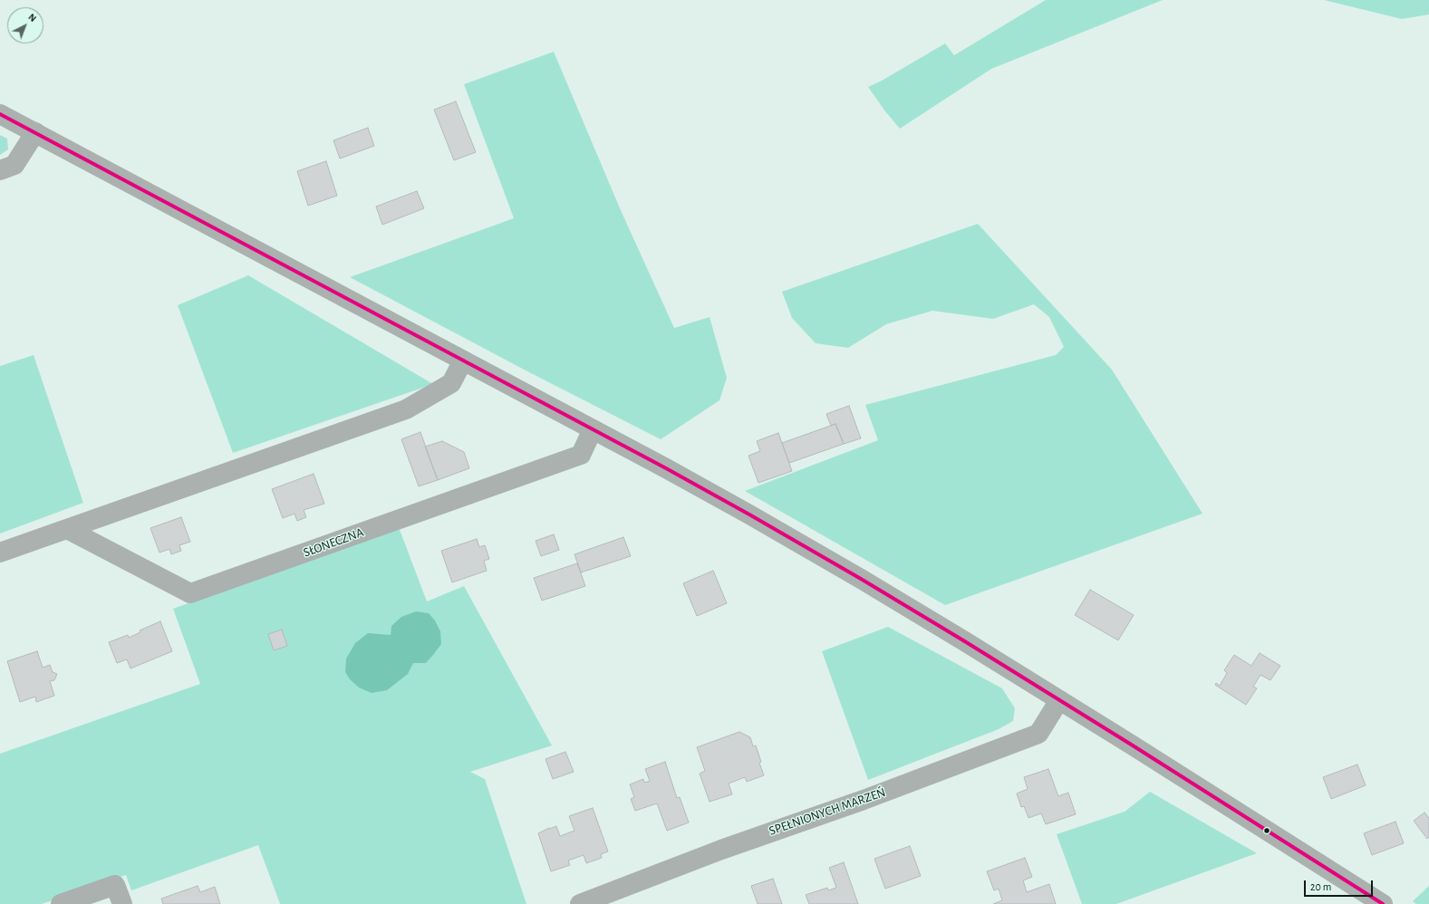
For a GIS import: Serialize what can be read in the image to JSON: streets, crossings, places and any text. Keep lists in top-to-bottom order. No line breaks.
{"streets":{"street":["SŁONECZNA","SPEŁNIONYCH MARZEŃ"]},"scale_bar":"20 m","north":"top right"}
